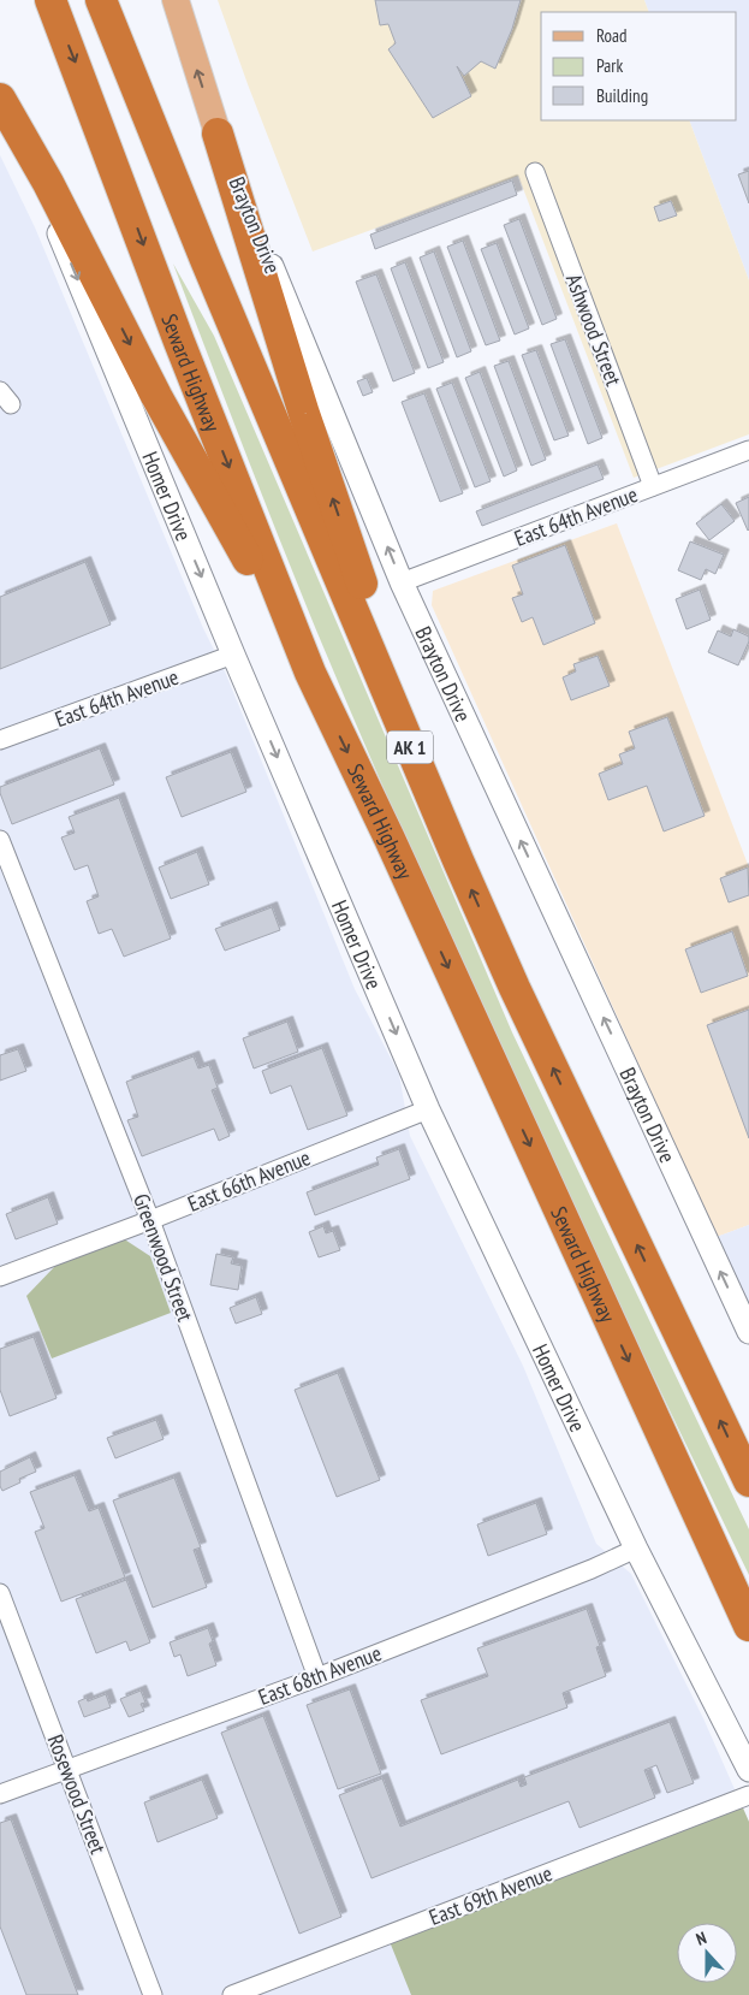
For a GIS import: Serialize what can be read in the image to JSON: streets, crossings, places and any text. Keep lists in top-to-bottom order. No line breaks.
{"streets":{"highway":["Seward Highway","AK 1"],"main road":["Brayton Drive"],"street":["Ashwood Street","Homer Drive","East 64th Avenue","East 66th Avenue","Greenwood Street","East 68th Avenue","Rosewood Street","East 69th Avenue"]},"crossings":[["Brayton Drive","East 64th Avenue"],["Ashwood Street","East 64th Avenue"],["Homer Drive","East 64th Avenue"],["Homer Drive","East 66th Avenue"],["Homer Drive","East 68th Avenue"],["East 66th Avenue","Greenwood Street"],["Greenwood Street","East 68th Avenue"],["East 68th Avenue","Rosewood Street"]],"one_way":["Brayton Drive","Homer Drive"],"legend":["Road","Park","Building"],"north":"top"}
